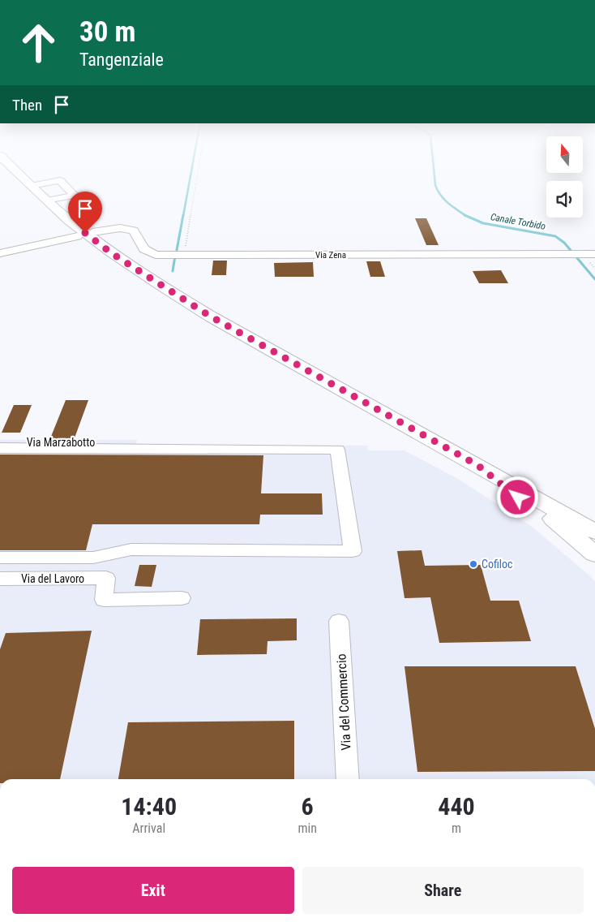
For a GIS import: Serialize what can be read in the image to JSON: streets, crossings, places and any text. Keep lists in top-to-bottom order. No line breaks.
{"streets":{"street":["Via Zena","Via Marzabotto","Via del Lavoro","Via del Commercio"]},"water":["Canale Torbido"],"places":["Cofiloc"],"north":"top","page":{"turn":["30 m","Tangenziale"],"then":"Then","eta":["14:40","Arrival","6","min","440","m"],"buttons":["Exit","Share"]}}
